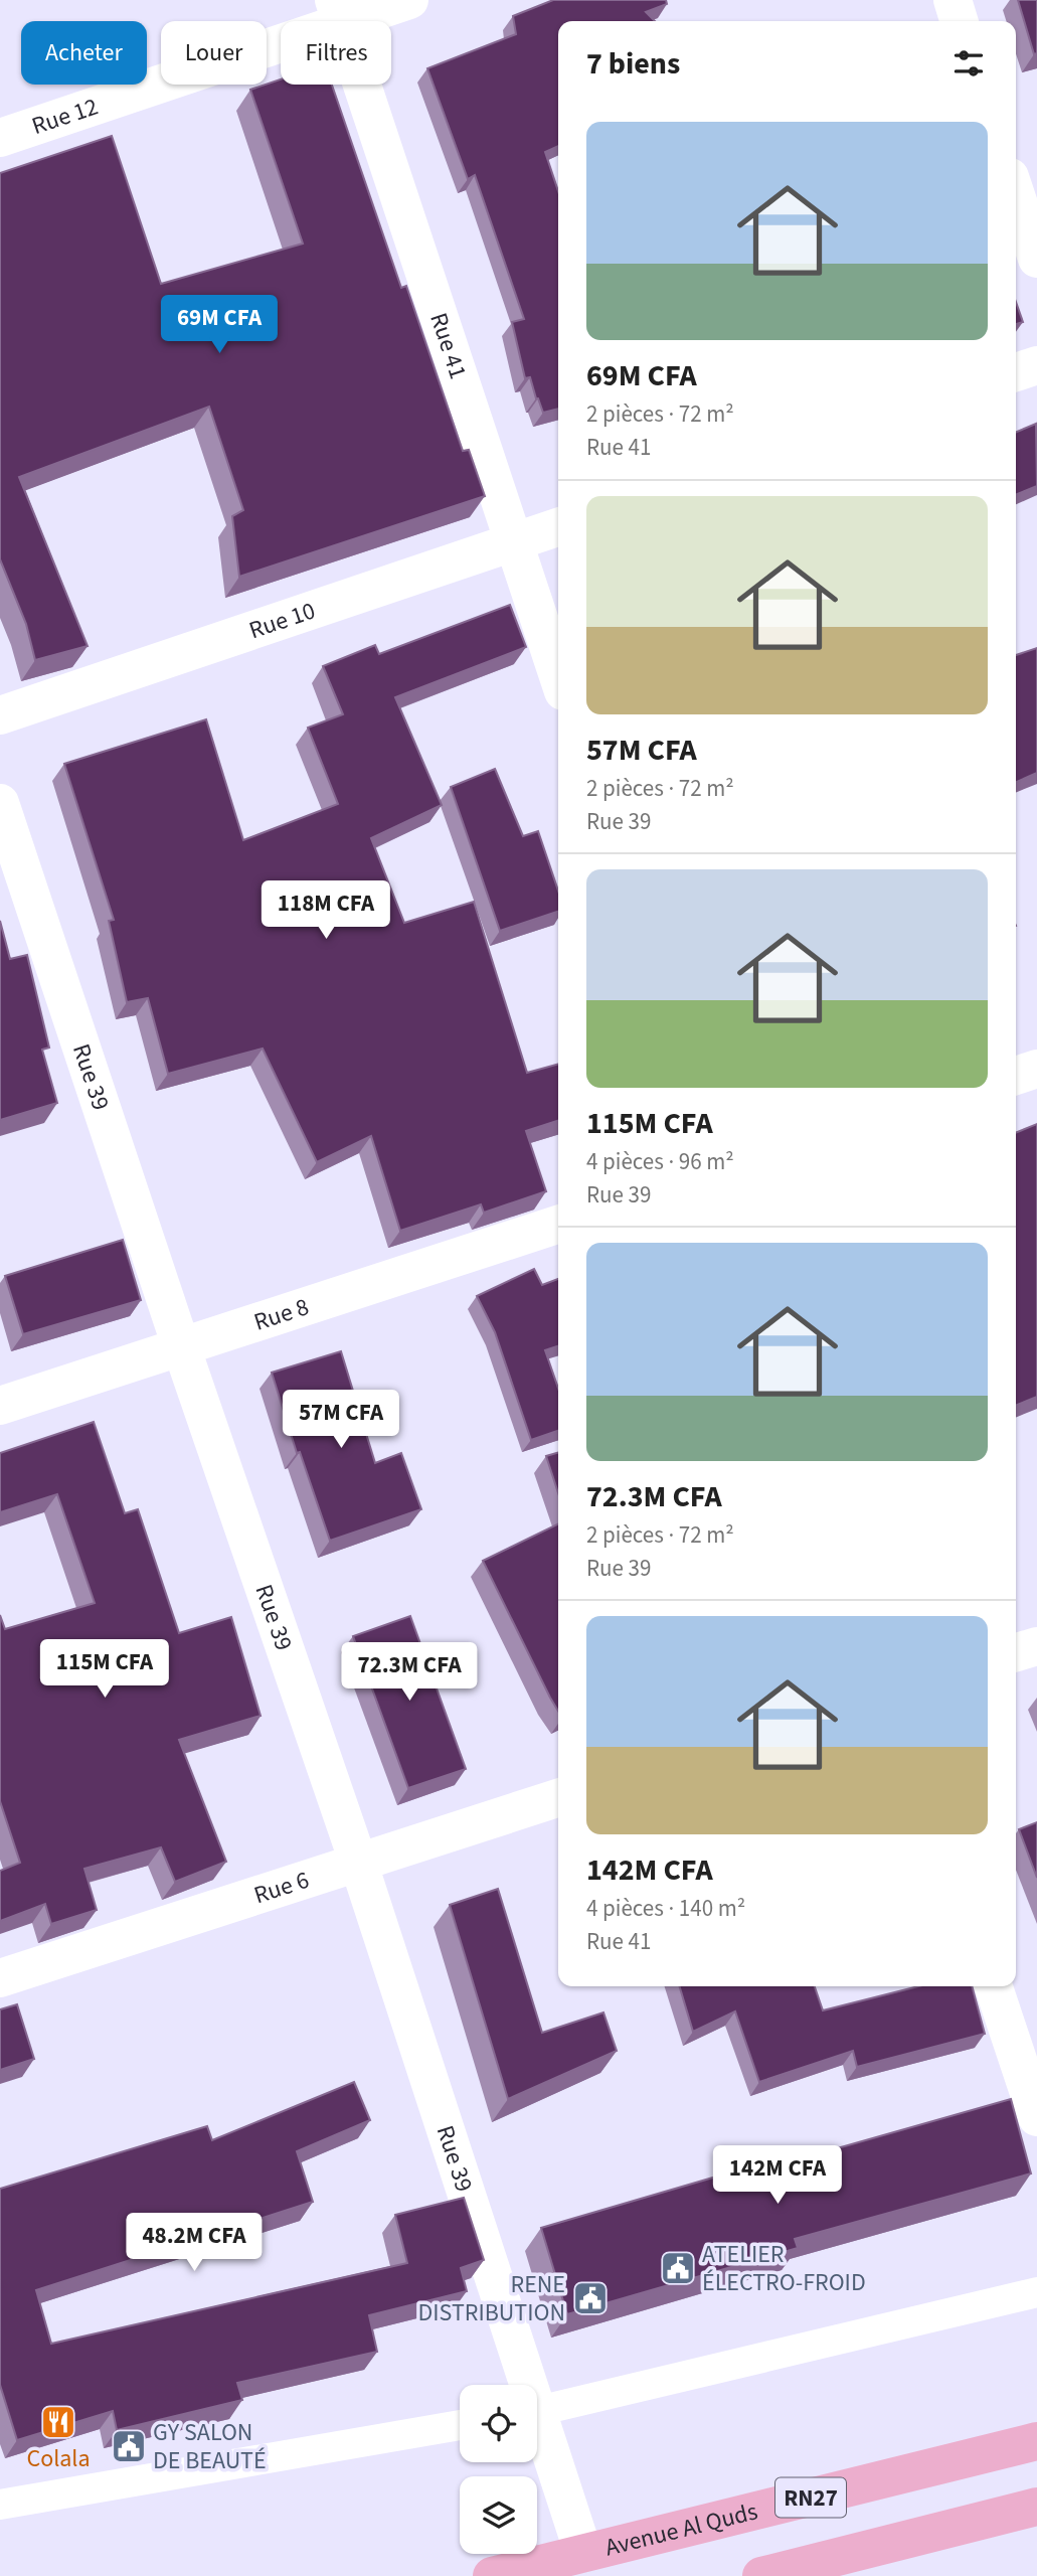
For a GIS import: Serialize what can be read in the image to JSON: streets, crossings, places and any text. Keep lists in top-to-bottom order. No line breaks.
{"streets":{"main road":["RN27","Avenue Al Quds"],"street":["Rue 12","Rue 41","Rue 10","Rue 39","Rue 8","Rue 6"]},"crossings":[["Rue 12","Rue 41"],["Rue 41","Rue 10"],["Rue 39","Rue 8"],["Rue 39","Rue 6"],["Rue 39","Avenue Al Quds"]],"places":{"public building":["ATELIER ÉLECTRO-FROID","RENE DISTRIBUTION","GY SALON DE BEAUTÉ"],"restaurant":["Colala"]},"page":{"chip":["Acheter","Louer","Filtres"],"heading":"7 biens","list":[{"name":"69M CFA","note":"2 pièces · 72 m² · Rue 41"},{"name":"57M CFA","note":"2 pièces · 72 m² · Rue 39"},{"name":"115M CFA","note":"4 pièces · 96 m² · Rue 39"},{"name":"72.3M CFA","note":"2 pièces · 72 m² · Rue 39"},{"name":"142M CFA","note":"4 pièces · 140 m² · Rue 41"}],"price":["69M CFA","118M CFA","57M CFA","115M CFA","72.3M CFA","142M CFA","48.2M CFA"]}}
